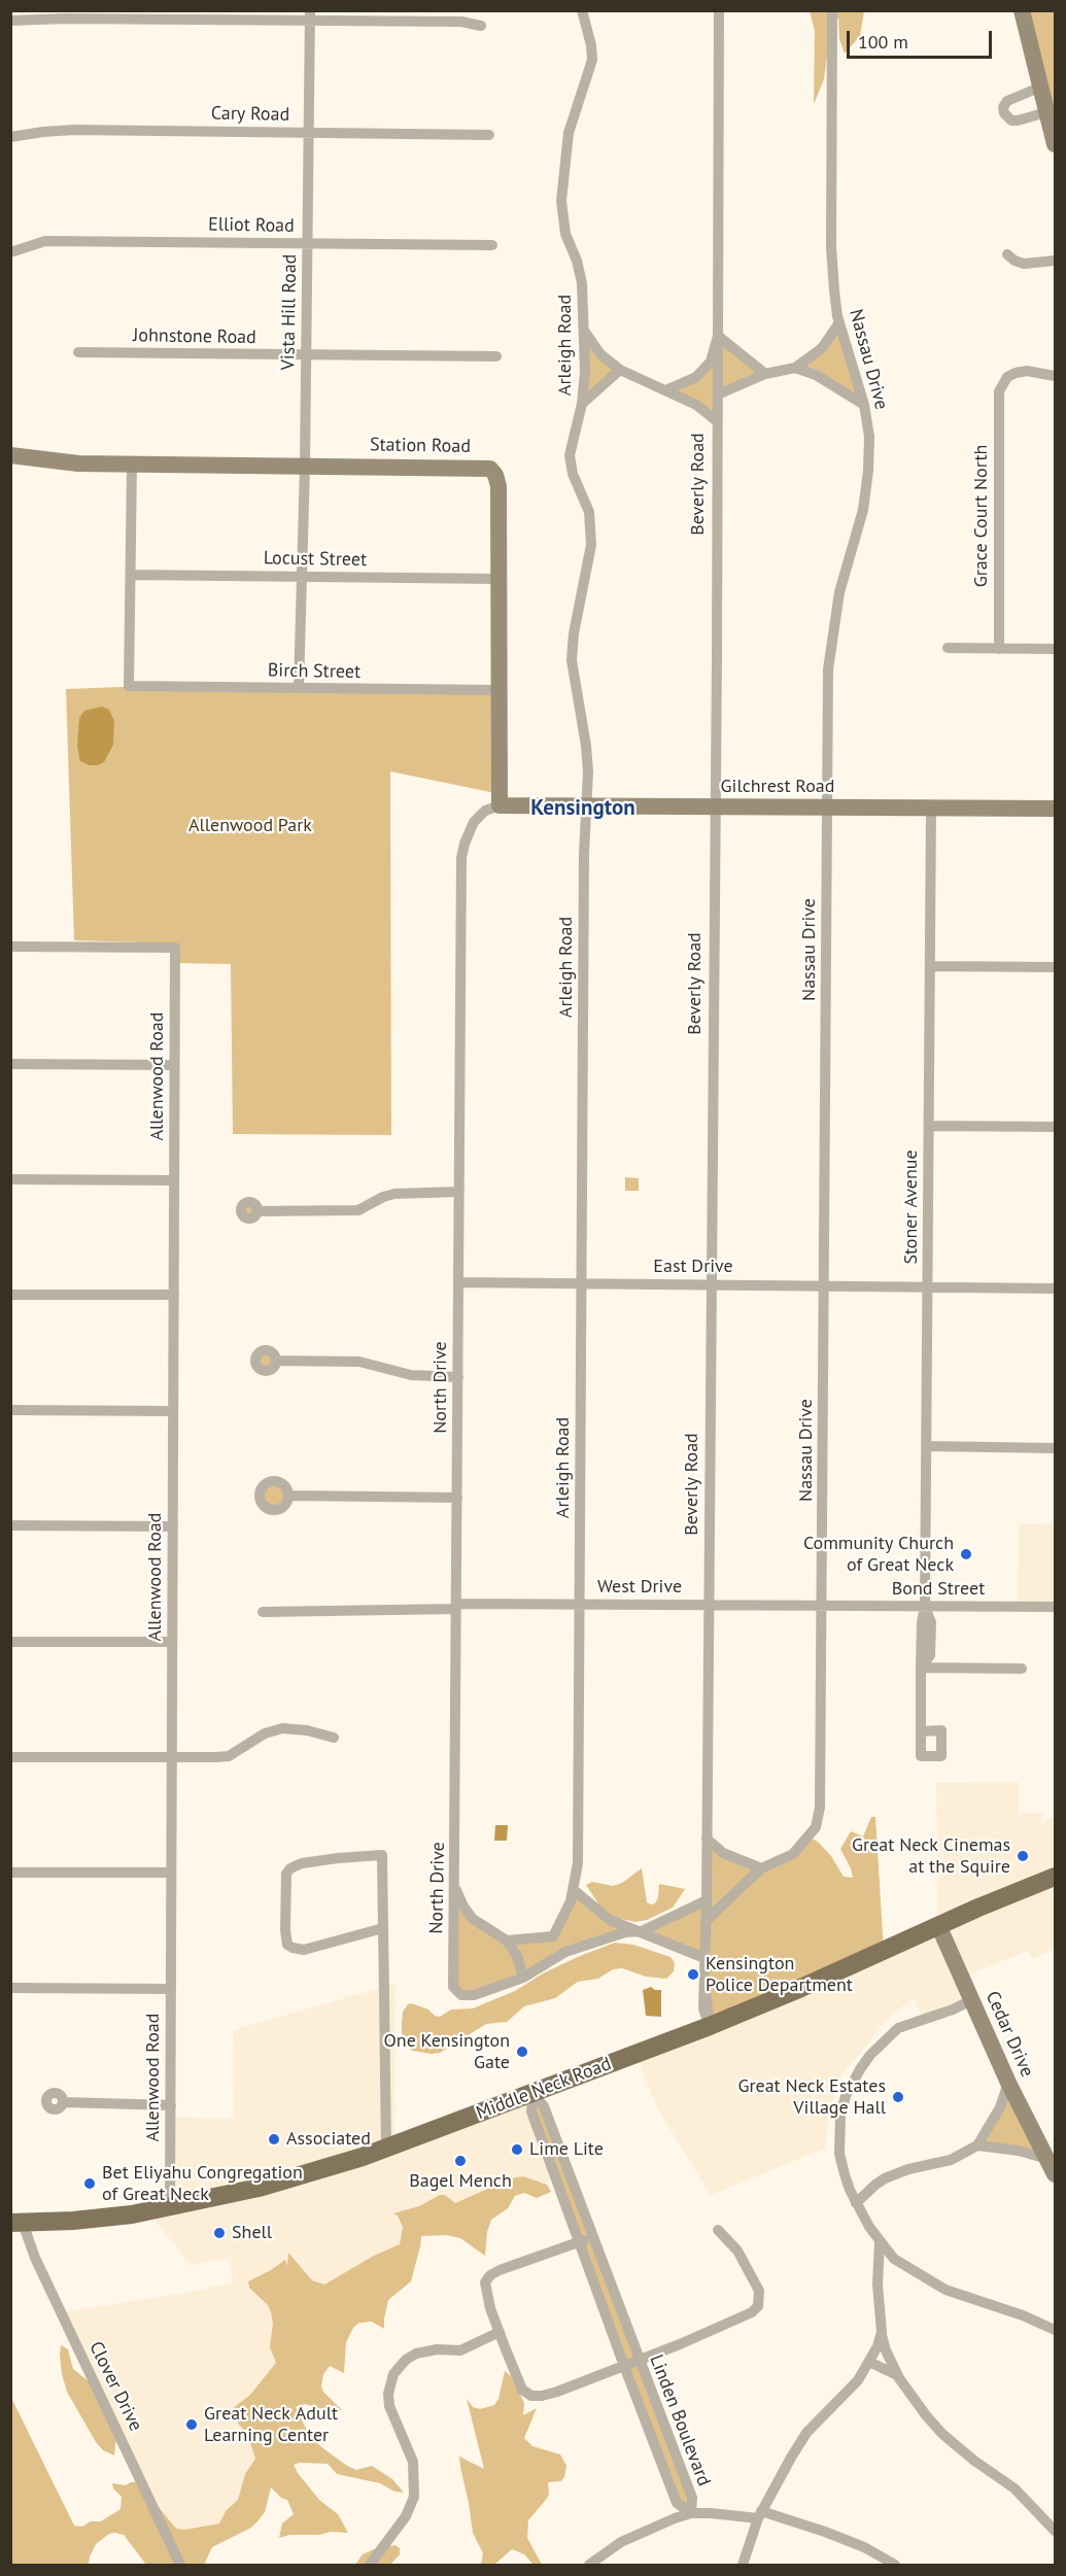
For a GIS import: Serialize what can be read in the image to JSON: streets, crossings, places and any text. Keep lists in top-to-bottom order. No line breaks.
{"streets":{"main road":["Middle Neck Road"],"street":["Cary Road","Elliot Road","Vista Hill Road","Johnstone Road","Arleigh Road","Nassau Drive","Station Road","Beverly Road","Grace Court North","Locust Street","Birch Street","Gilchrest Road","Allenwood Road","Stoner Avenue","East Drive","North Drive","West Drive","Bond Street","Cedar Drive","Clover Drive","Linden Boulevard"]},"crossings":[["Cary Road","Vista Hill Road"],["Elliot Road","Vista Hill Road"],["Vista Hill Road","Johnstone Road"],["Vista Hill Road","Station Road"],["Vista Hill Road","Locust Street"],["Vista Hill Road","Birch Street"],["Arleigh Road","Gilchrest Road"],["Arleigh Road","East Drive"],["Arleigh Road","West Drive"],["Nassau Drive","Beverly Road"],["Nassau Drive","Gilchrest Road"],["Nassau Drive","East Drive"],["Nassau Drive","West Drive"],["Nassau Drive","Bond Street"],["Station Road","Locust Street"],["Station Road","Birch Street"],["Station Road","Gilchrest Road"],["Station Road","North Drive"],["Beverly Road","Gilchrest Road"],["Beverly Road","East Drive"],["Beverly Road","West Drive"],["Beverly Road","Middle Neck Road"],["Locust Street","Birch Street"],["Gilchrest Road","Stoner Avenue"],["Gilchrest Road","North Drive"],["Allenwood Road","Middle Neck Road"],["Stoner Avenue","East Drive"],["Stoner Avenue","Bond Street"],["East Drive","North Drive"],["North Drive","West Drive"],["West Drive","Bond Street"],["Cedar Drive","Middle Neck Road"],["Middle Neck Road","Clover Drive"],["Middle Neck Road","Linden Boulevard"]],"districts":["Kensington"],"parks":["Allenwood Park"],"places":["Community Church of Great Neck","Great Neck Cinemas at the Squire","Kensington Police Department","One Kensington Gate","Great Neck Estates Village Hall","Associated","Lime Lite","Bagel Mench","Bet Eliyahu Congregation of Great Neck","Shell","Great Neck Adult Learning Center"],"scale_bar":"100 m"}
